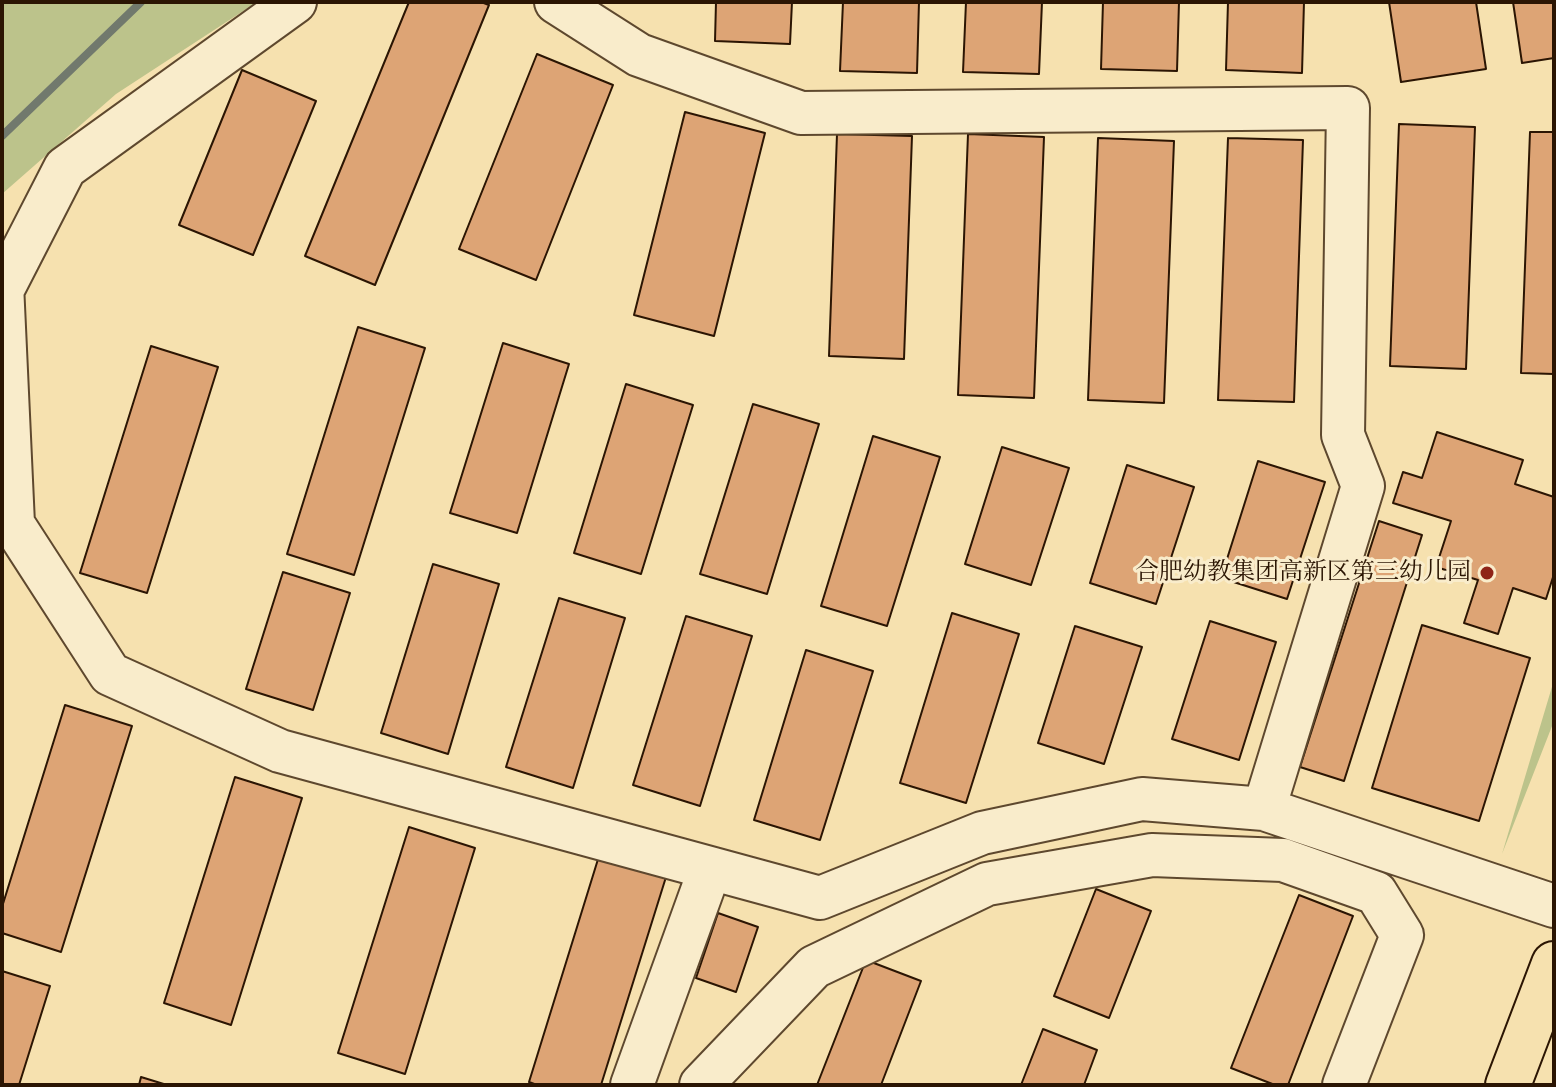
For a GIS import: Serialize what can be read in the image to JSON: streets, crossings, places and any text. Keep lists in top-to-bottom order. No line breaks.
{"places":["合肥幼教集团高新区第三幼儿园"]}
